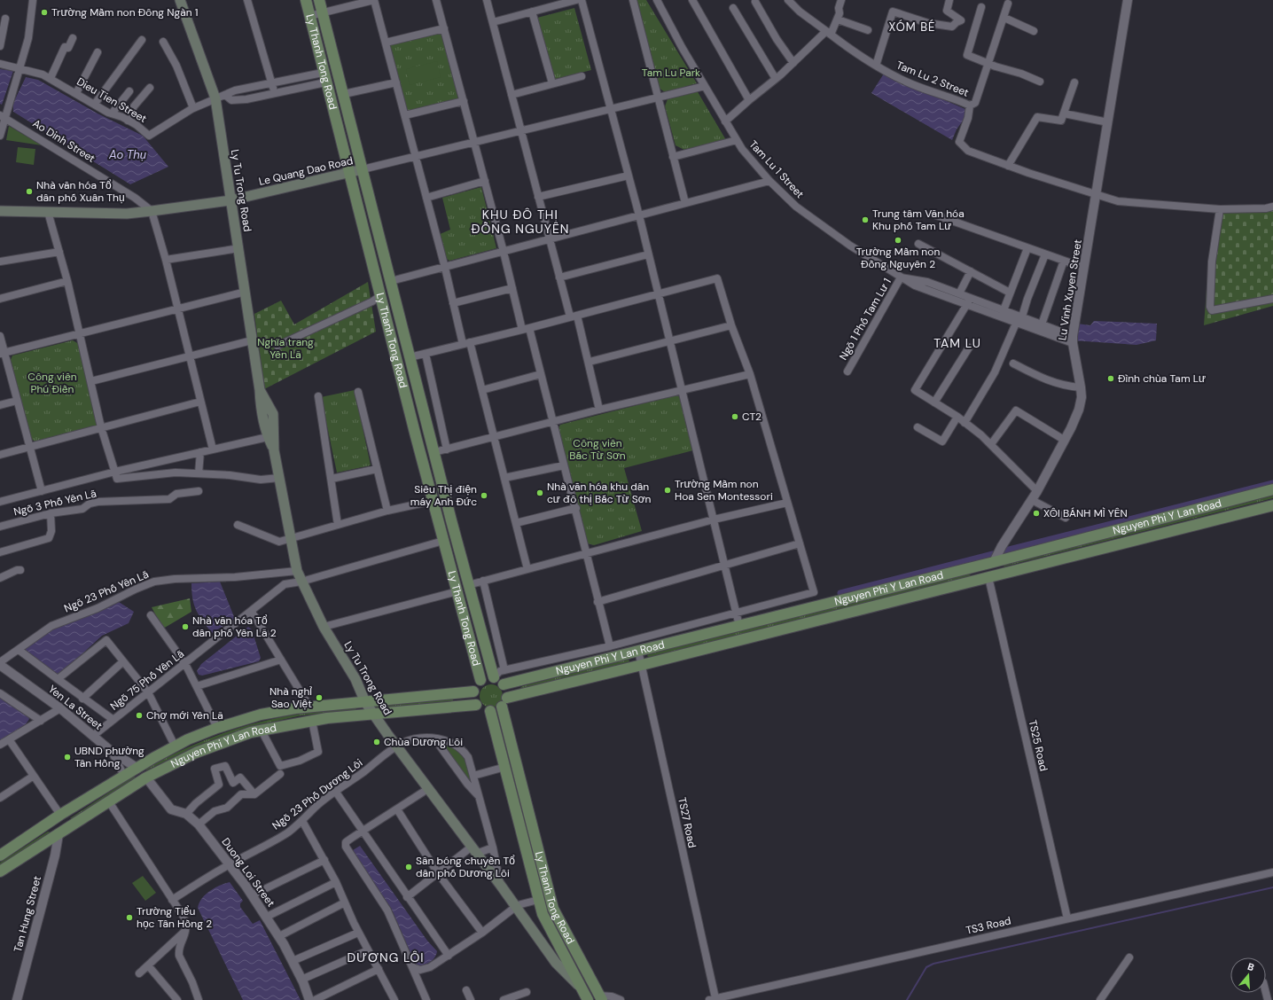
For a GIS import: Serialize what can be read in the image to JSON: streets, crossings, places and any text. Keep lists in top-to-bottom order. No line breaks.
{"streets":{"main road":["Ly Thanh Tong Road","Le Quang Dao Road","Ly Tu Trong Road","Nguyen Phi Y Lan Road"],"street":["Tam Lu 2 Street","Dieu Tien Street","Ao Dinh Street","Tam Lu 1 Street","Lu Vinh Xuyen Street","Ngõ 1 Phố Tam Lư 1","Ngõ 3 Phố Yên Lã","Ngõ 23 Phố Yên Lã","Ngõ 75 Phố Yên Lã","Yen La Street","TS25 Road","Ngõ 23 Phố Dương Lôi","TS27 Road","Duong Loi Street","Tan Hung Street","TS3 Road"]},"crossings":[["Ly Thanh Tong Road","Dieu Tien Street"],["Ly Thanh Tong Road","Le Quang Dao Road"],["Ly Thanh Tong Road","Ly Tu Trong Road"],["Ly Thanh Tong Road","Nguyen Phi Y Lan Road"],["Ly Thanh Tong Road","Ngõ 75 Phố Yên Lã"],["Tam Lu 2 Street","Lu Vinh Xuyen Street"],["Dieu Tien Street","Ly Tu Trong Road"],["Ao Dinh Street","Le Quang Dao Road"],["Tam Lu 1 Street","Lu Vinh Xuyen Street"],["Tam Lu 1 Street","Ngõ 1 Phố Tam Lư 1"],["Le Quang Dao Road","Ly Tu Trong Road"],["Ly Tu Trong Road","Nguyen Phi Y Lan Road"],["Ly Tu Trong Road","Ngõ 23 Phố Yên Lã"],["Ly Tu Trong Road","Ngõ 75 Phố Yên Lã"],["Ly Tu Trong Road","Ngõ 23 Phố Dương Lôi"],["Lu Vinh Xuyen Street","Nguyen Phi Y Lan Road"],["Nguyen Phi Y Lan Road","Yen La Street"],["Nguyen Phi Y Lan Road","TS25 Road"],["Nguyen Phi Y Lan Road","TS27 Road"],["Nguyen Phi Y Lan Road","Duong Loi Street"],["Nguyen Phi Y Lan Road","Tan Hung Street"],["Ngõ 23 Phố Yên Lã","Yen La Street"],["Ngõ 75 Phố Yên Lã","Yen La Street"],["TS25 Road","TS3 Road"],["Ngõ 23 Phố Dương Lôi","Duong Loi Street"],["TS27 Road","TS3 Road"]],"districts":["XÓM BÉ","KHU ĐÔ THỊ ĐỒNG NGUYÊN","TAM LU","DƯƠNG LÔI"],"water":["Ao Thụ"],"parks":["Tam Lu Park","Nghĩa trang Yên Lã","Công viên Phú Điền","Công viên Bắc Từ Sơn"],"places":["Trường Mầm non Đông Ngàn 1","Nhà văn hóa Tổ dân phố Xuân Thụ","Trung tâm Văn hóa Khu phố Tam Lư","Trường Mầm non Đồng Nguyên 2","Đình chùa Tam Lư","CT2","Trường Mầm non Hoa Sen Montessori","Nhà văn hóa khu dân cư đô thị Bắc Từ Sơn","Siêu Thị điện máy Anh Đức","XÔI BÁNH MÌ YÊN","Nhà văn hóa Tổ dân phố Yên Lã 2","Nhà nghỉ Sao Việt","Chợ mới Yên Lã","Chùa Dương Lôi","UBND phường Tân Hồng","Sân bóng chuyền Tổ dân phố Dương Lôi","Trường Tiểu học Tân Hồng 2"],"north":"top"}
